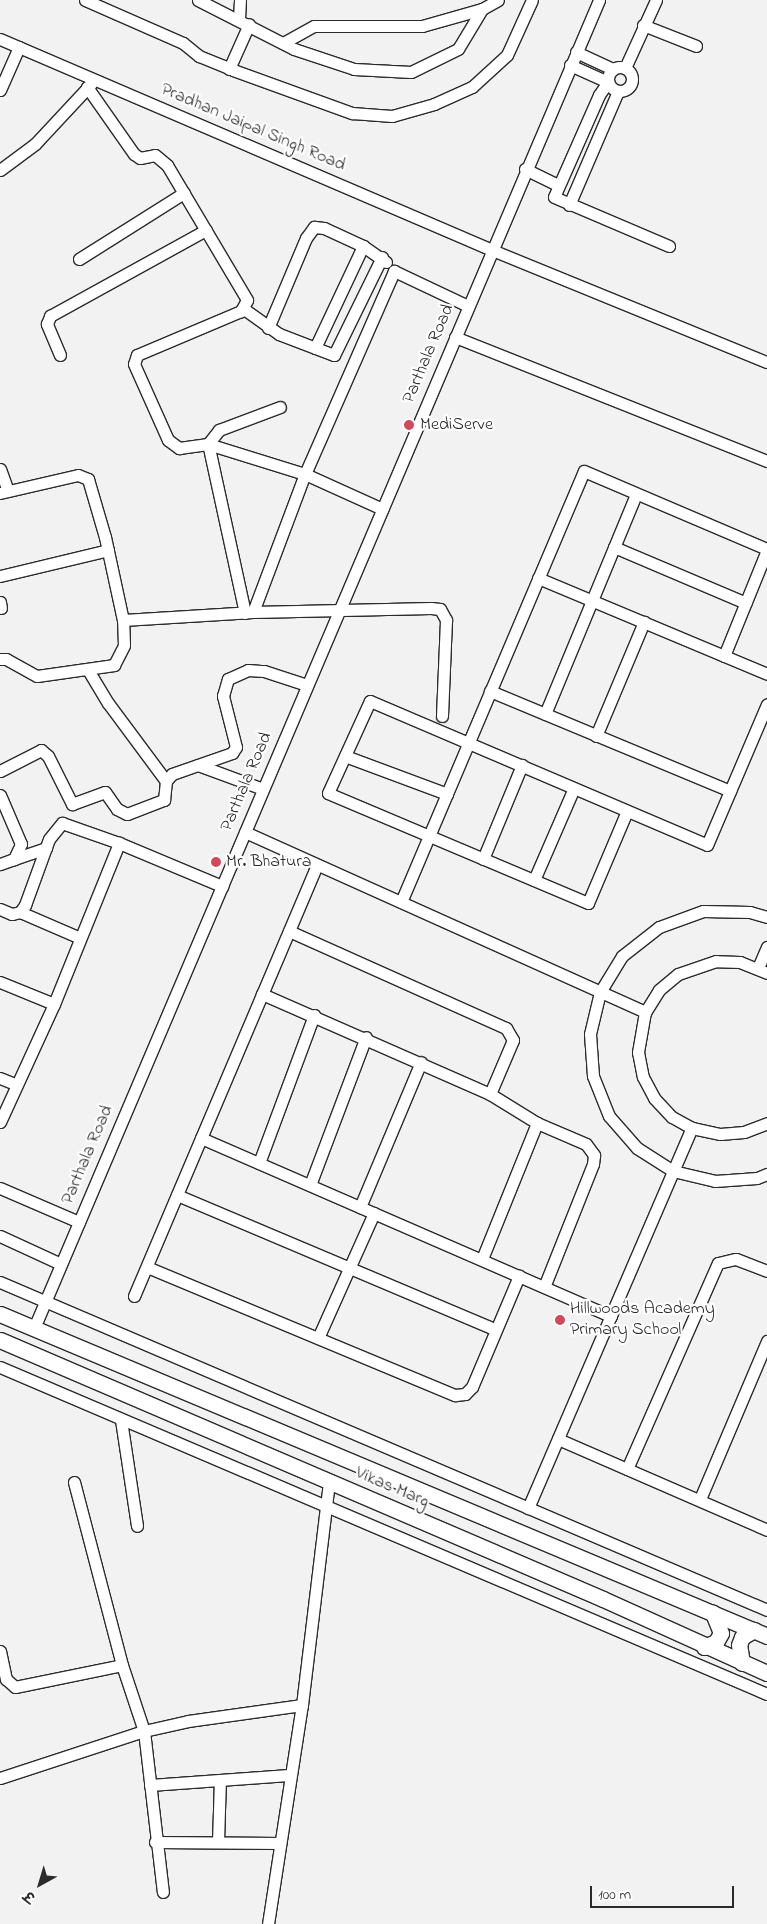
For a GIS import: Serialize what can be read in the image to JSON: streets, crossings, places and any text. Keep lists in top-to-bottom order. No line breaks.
{"streets":{"main road":["Vikas Marg"],"street":["Pradhan Jaipal Singh Road","Parthala Road"]},"crossings":[["Pradhan Jaipal Singh Road","Parthala Road"],["Parthala Road","Vikas Marg"]],"places":["MediServe","Mr. Bhatura","Hillwoods Academy Primary School"],"scale_bar":"100 m","north":"bottom left"}
